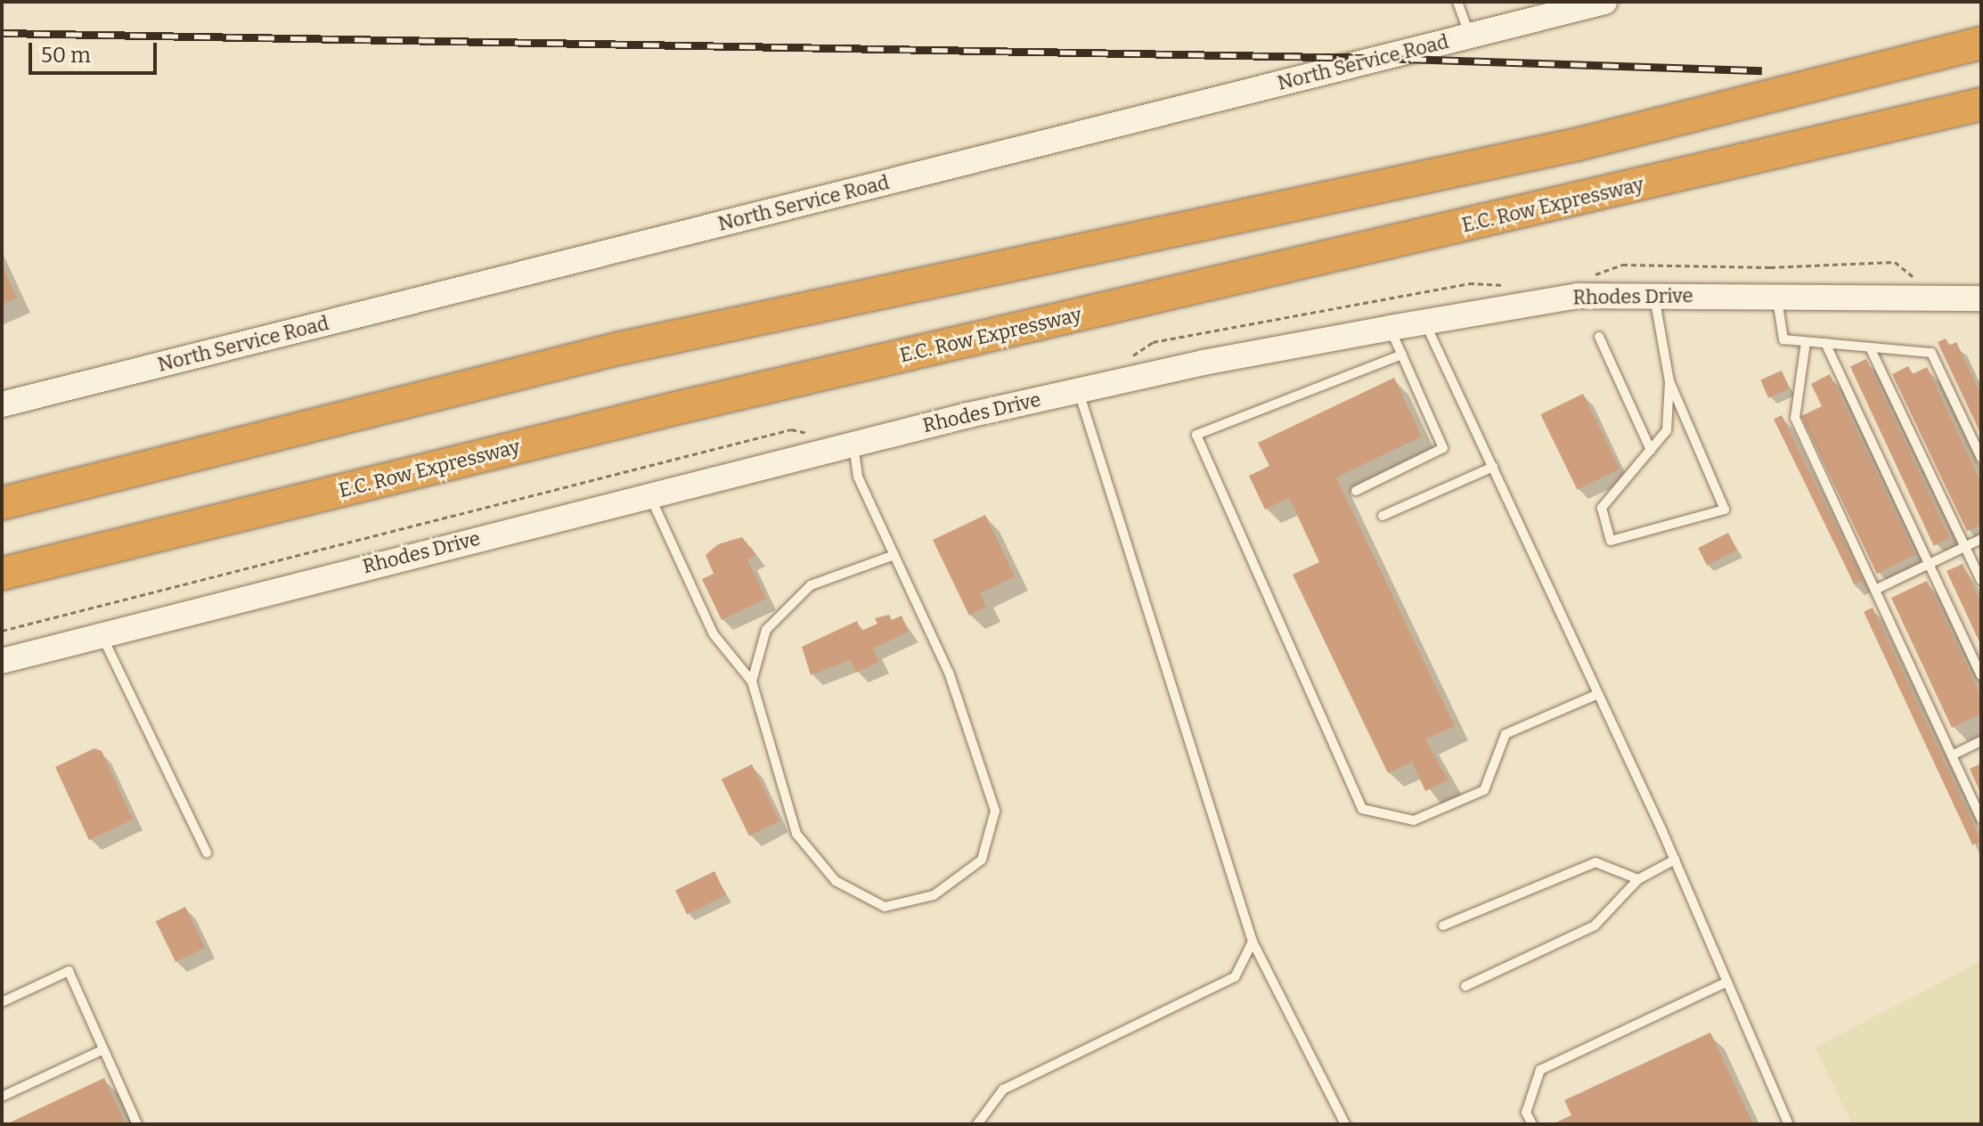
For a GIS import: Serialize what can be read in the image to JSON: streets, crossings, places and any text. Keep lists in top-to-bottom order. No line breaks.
{"streets":{"highway":["E.C. Row Expressway"],"street":["North Service Road","Rhodes Drive"]},"scale_bar":"50 m"}
